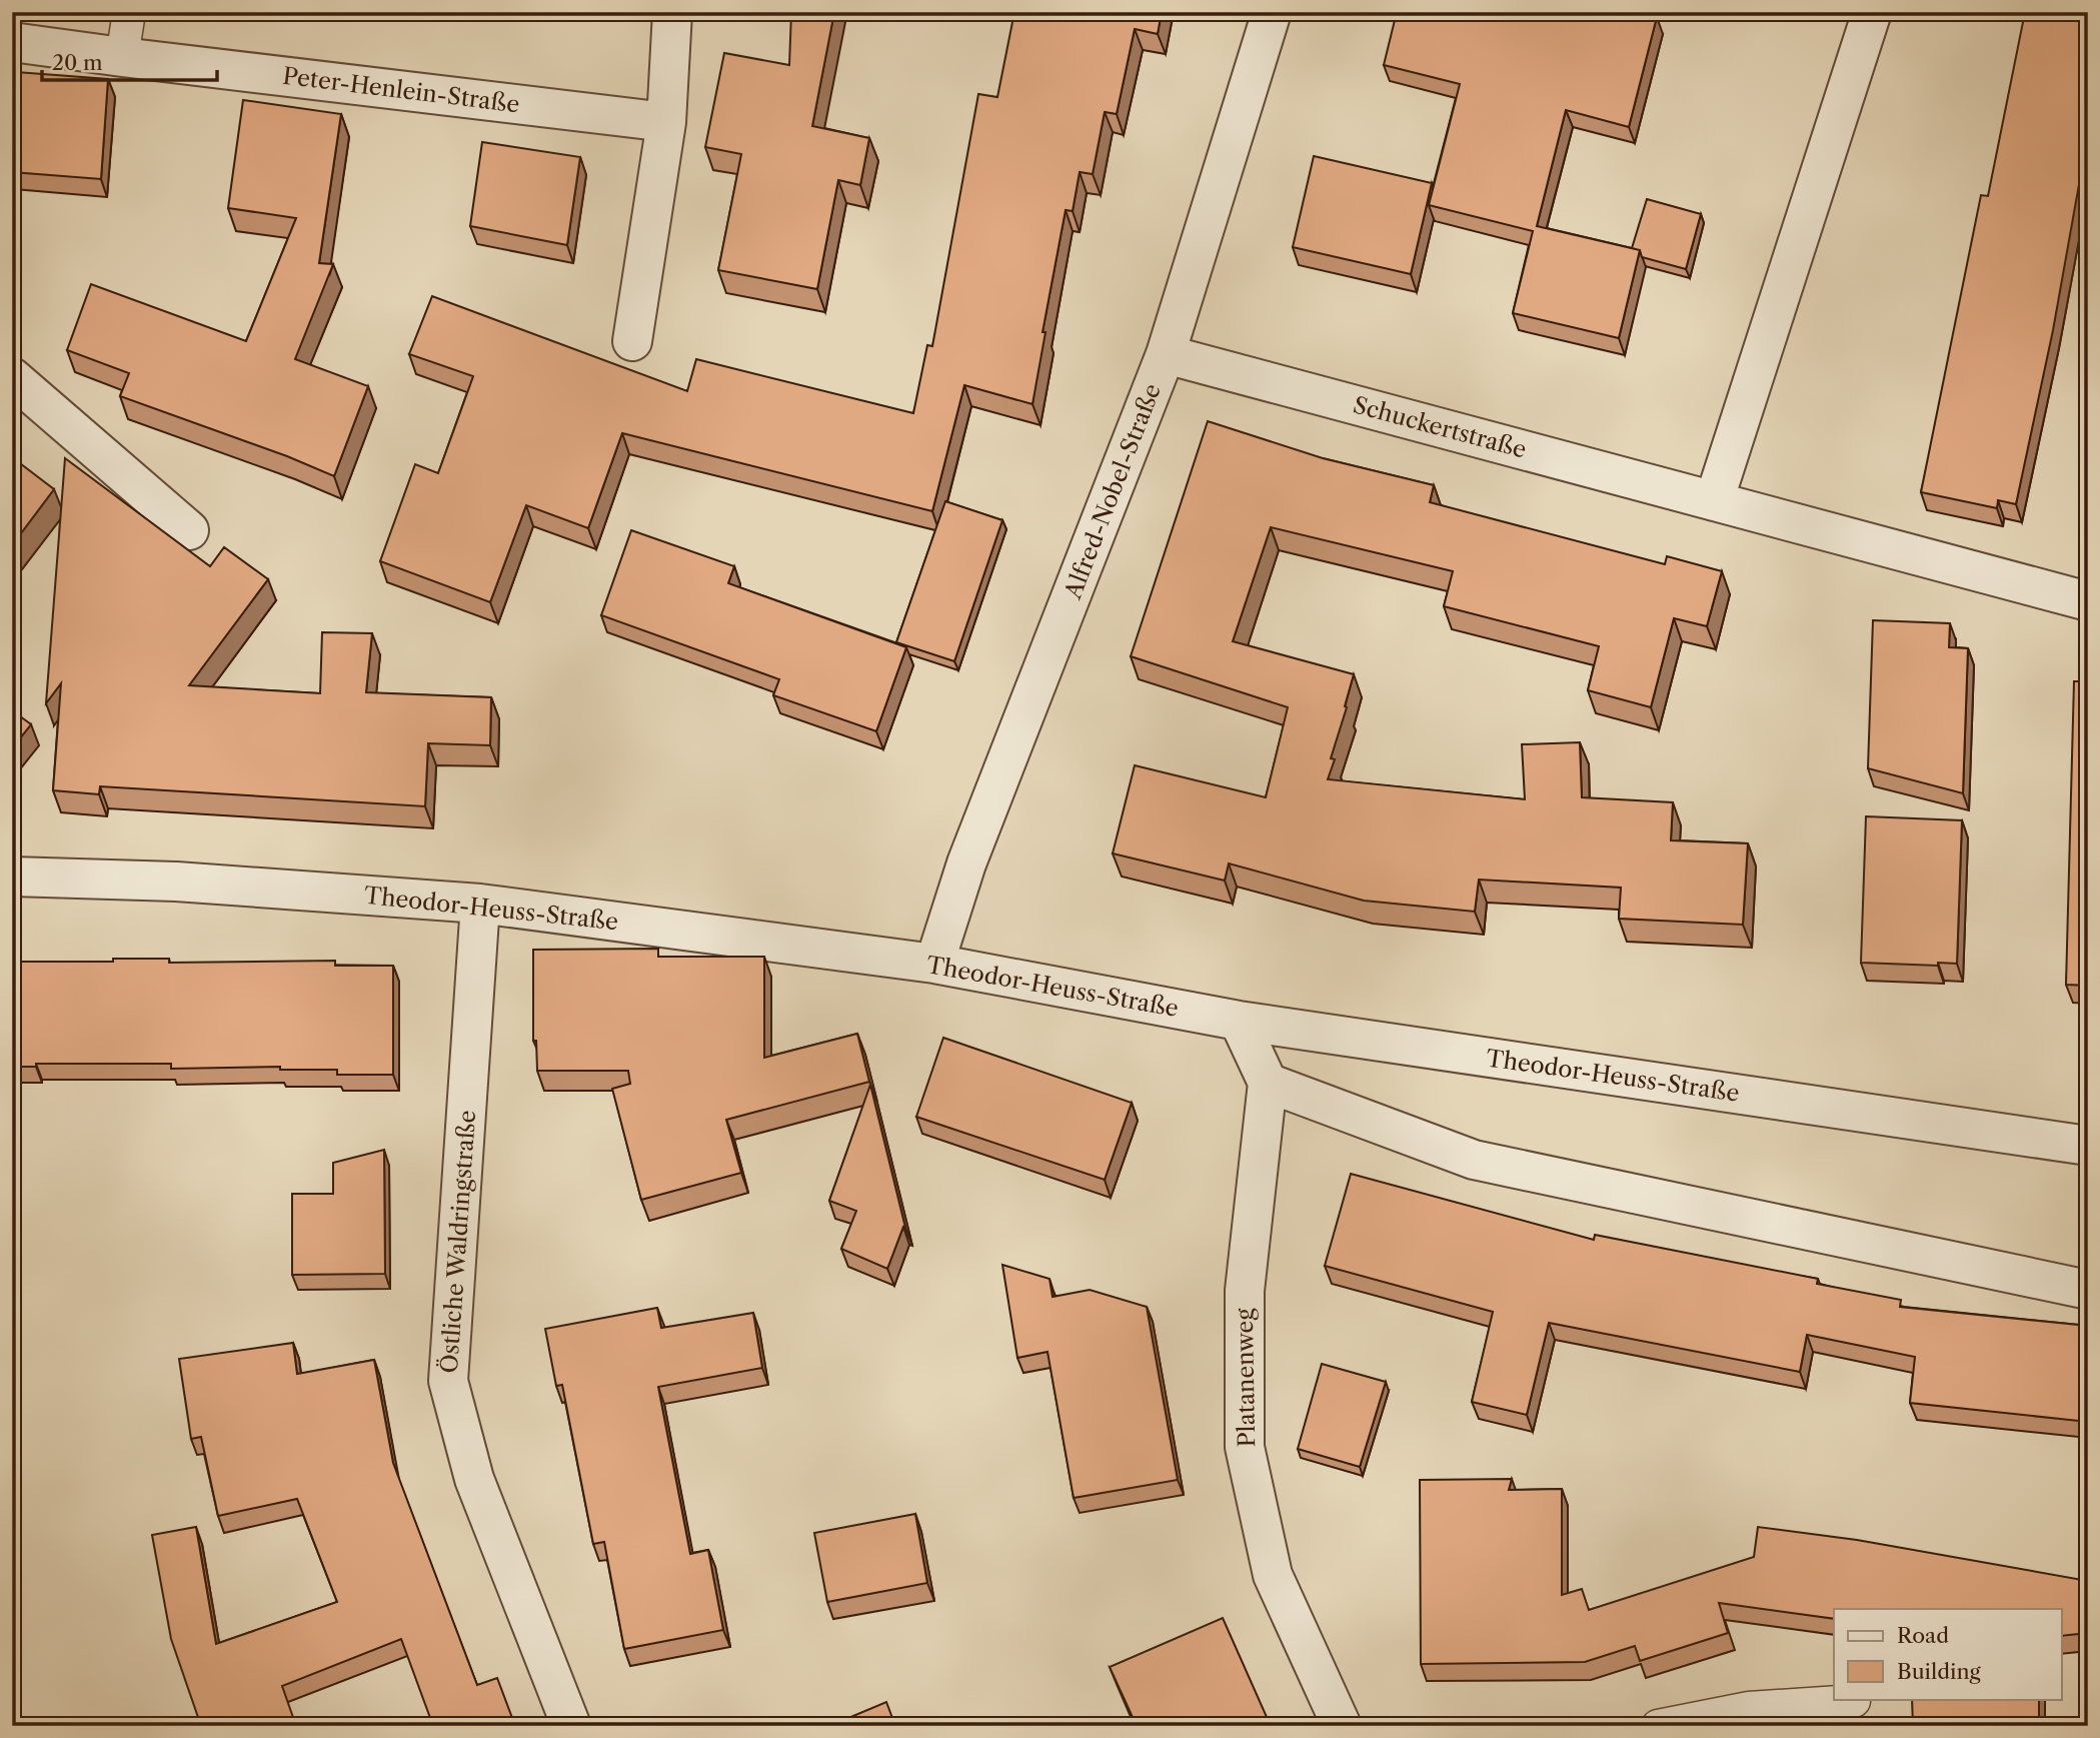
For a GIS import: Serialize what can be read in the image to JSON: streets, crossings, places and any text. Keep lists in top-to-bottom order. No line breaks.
{"streets":{"street":["Peter-Henlein-Straße","Schuckertstraße","Alfred-Nobel-Straße","Theodor-Heuss-Straße","Östliche Waldringstraße","Platanenweg"]},"crossings":[["Schuckertstraße","Alfred-Nobel-Straße"],["Alfred-Nobel-Straße","Theodor-Heuss-Straße"],["Theodor-Heuss-Straße","Östliche Waldringstraße"]],"legend":["Road","Building"],"scale_bar":"20 m"}
